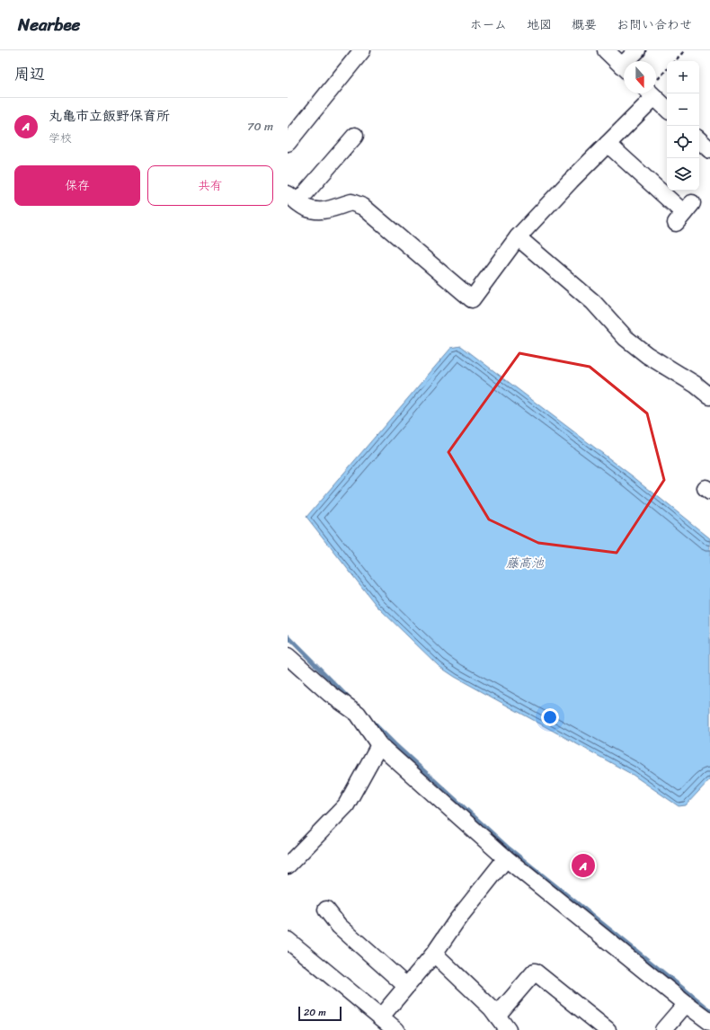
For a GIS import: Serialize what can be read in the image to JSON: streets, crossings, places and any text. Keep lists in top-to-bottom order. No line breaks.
{"water":["藤高池"],"scale_bar":"20 m","north":"bottom","page":{"header":"Nearbee","nav":["ホーム","地図","概要","お問い合わせ"],"heading":"周辺","map_buttons":["+","−"],"list":[{"mark":"A","name":"丸亀市立飯野保育所","note":"学校","value":"70 m"}],"buttons":["保存","共有"],"pins":"A","scale":"20 m"}}
